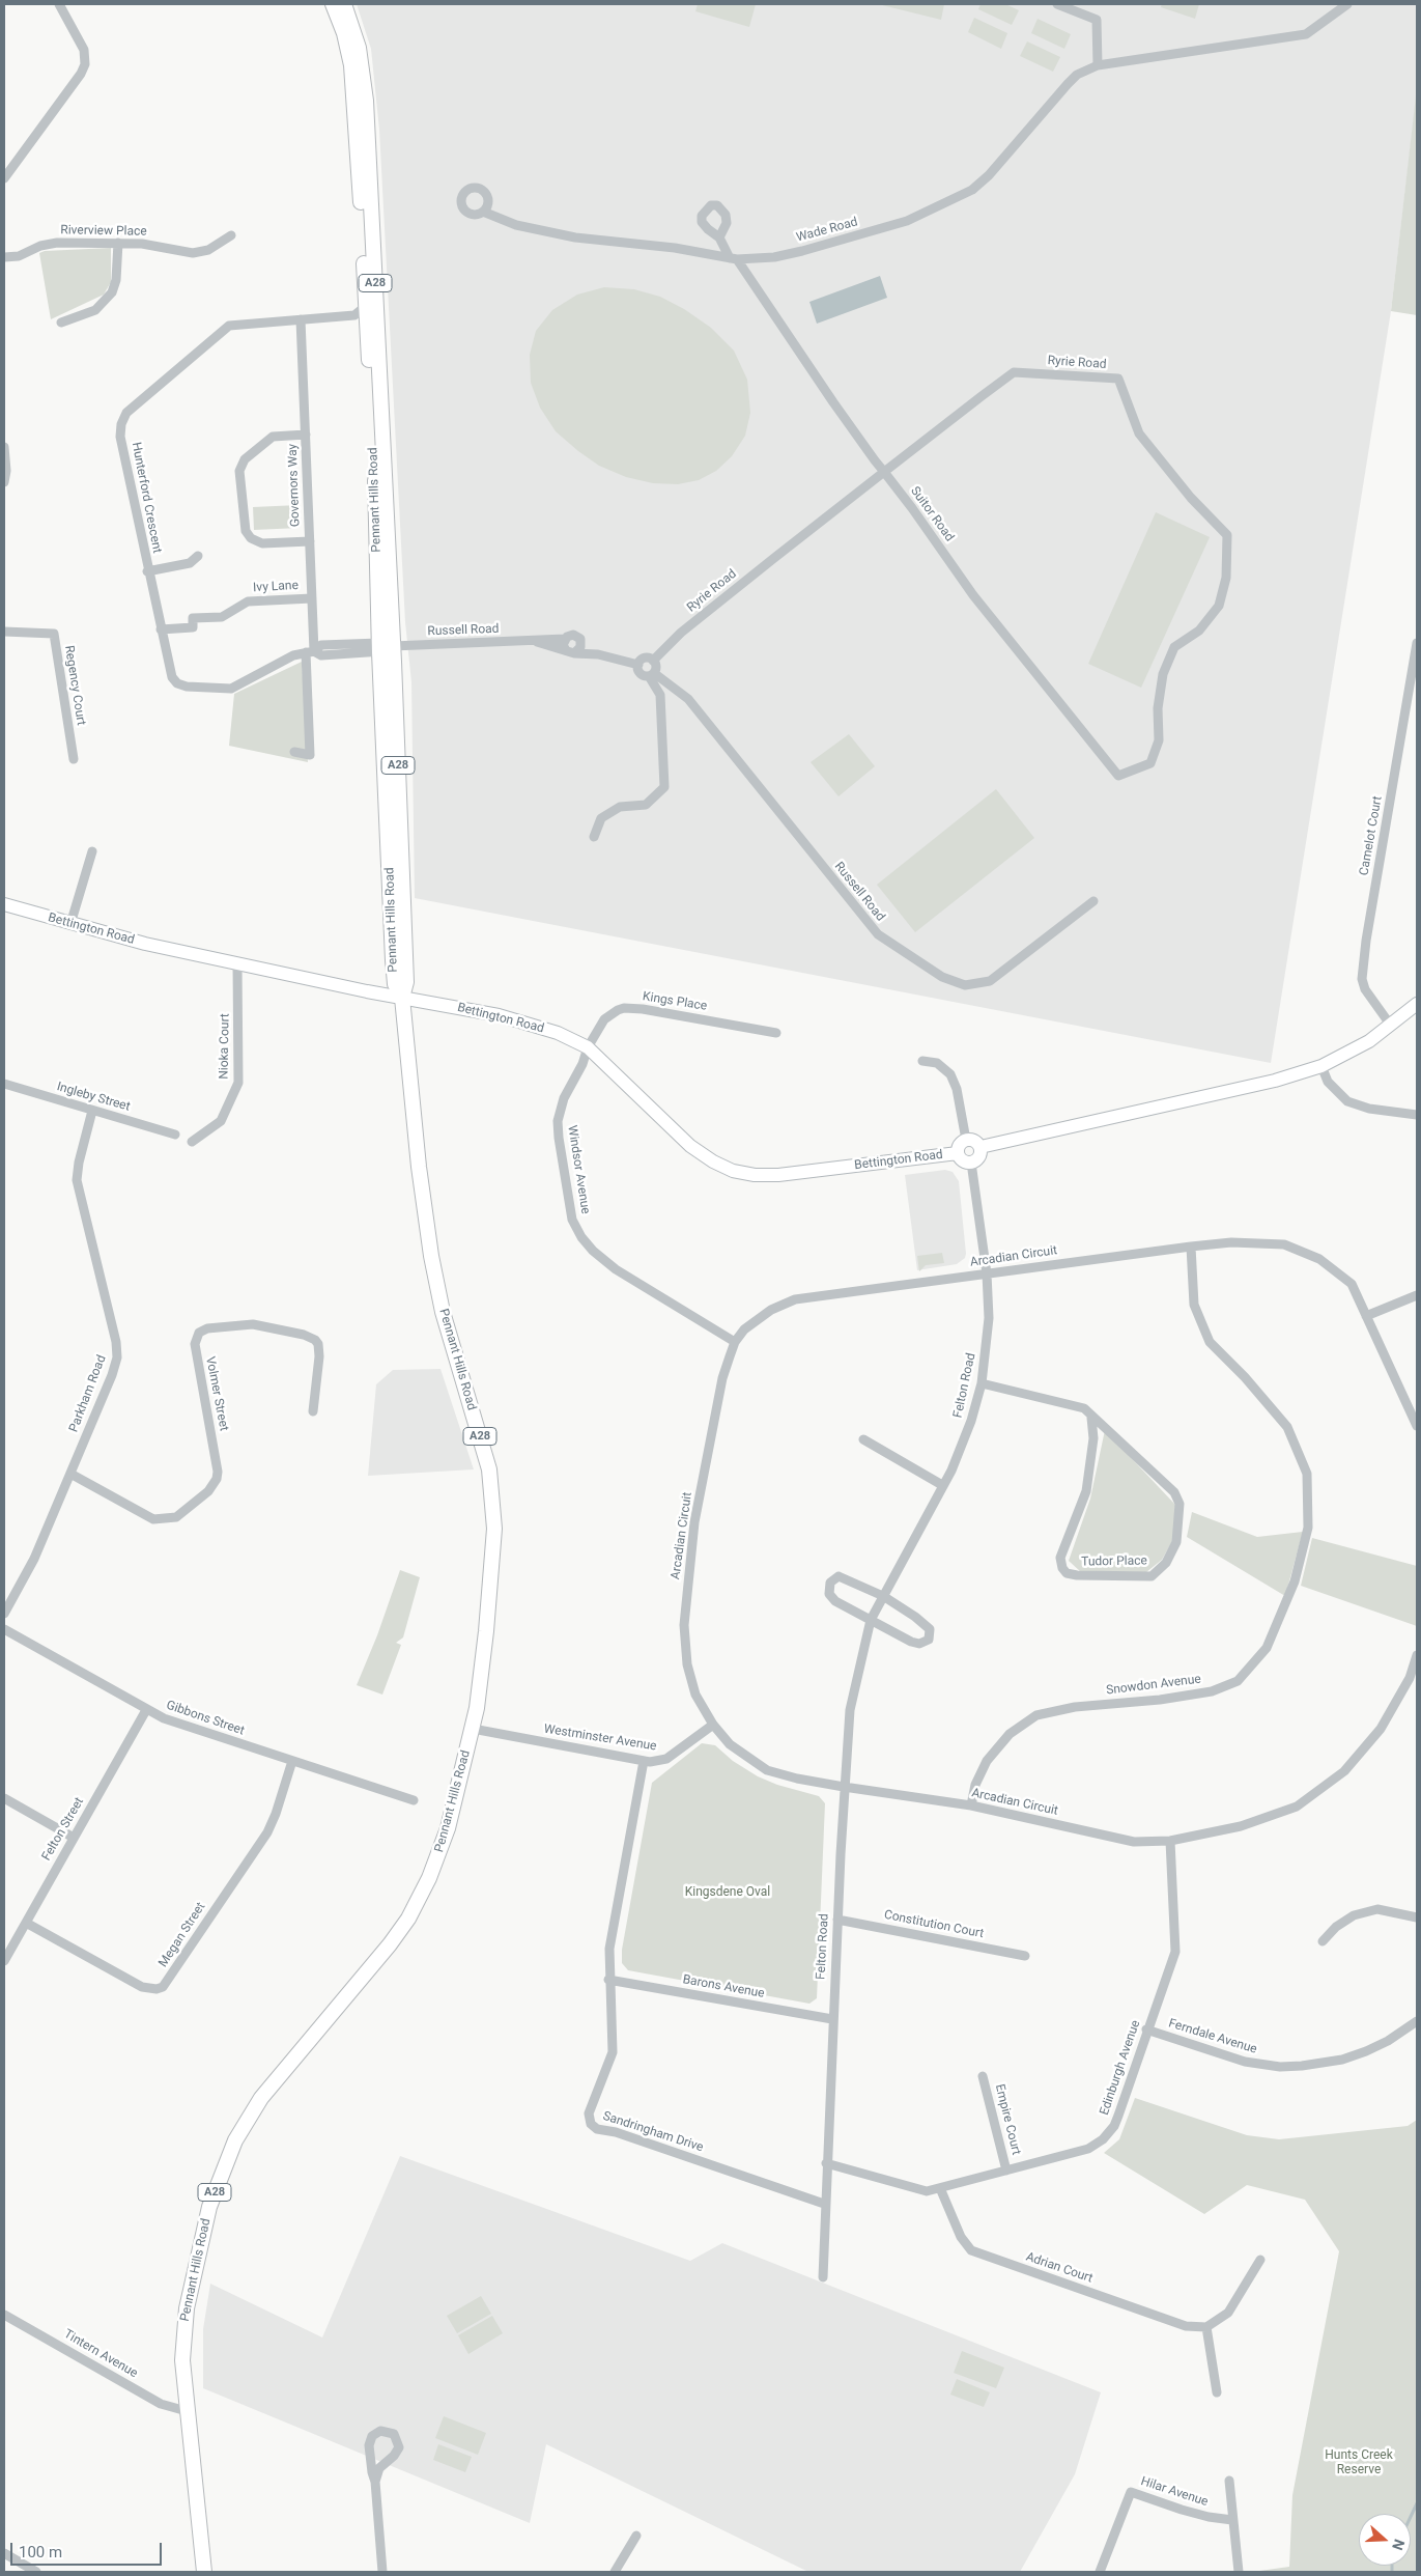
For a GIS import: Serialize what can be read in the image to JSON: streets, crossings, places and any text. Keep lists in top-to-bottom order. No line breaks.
{"streets":{"highway":["A28","Pennant Hills Road"],"main road":["Bettington Road"],"street":["Wade Road","Riverview Place","Ryrie Road","Governors Way","Hunterford Crescent","Suitor Road","Ivy Lane","Russell Road","Regency Court","Camelot Court","Kings Place","Nioka Court","Ingleby Street","Windsor Avenue","Arcadian Circuit","Felton Road","Parkham Road","Volmer Street","Tudor Place","Snowdon Avenue","Gibbons Street","Westminster Avenue","Felton Street","Constitution Court","Megan Street","Barons Avenue","Ferndale Avenue","Edinburgh Avenue","Empire Court","Sandringham Drive","Adrian Court","Tintern Avenue","Hilar Avenue"]},"crossings":[["Wade Road","Suitor Road"],["Ryrie Road","Suitor Road"],["Ryrie Road","Russell Road"],["Governors Way","Hunterford Crescent"],["Governors Way","Ivy Lane"],["Hunterford Crescent","Pennant Hills Road"],["Hunterford Crescent","Ivy Lane"],["Hunterford Crescent","Russell Road"],["Pennant Hills Road","Russell Road"],["Pennant Hills Road","Bettington Road"],["Pennant Hills Road","Westminster Avenue"],["Pennant Hills Road","Tintern Avenue"],["Bettington Road","Kings Place"],["Bettington Road","Nioka Court"],["Bettington Road","Windsor Avenue"],["Bettington Road","Felton Road"],["Kings Place","Windsor Avenue"],["Ingleby Street","Parkham Road"],["Windsor Avenue","Arcadian Circuit"],["Arcadian Circuit","Felton Road"],["Arcadian Circuit","Snowdon Avenue"],["Arcadian Circuit","Westminster Avenue"],["Arcadian Circuit","Edinburgh Avenue"],["Felton Road","Tudor Place"],["Felton Road","Constitution Court"],["Felton Road","Barons Avenue"],["Felton Road","Edinburgh Avenue"],["Felton Road","Sandringham Drive"],["Parkham Road","Volmer Street"],["Gibbons Street","Felton Street"],["Gibbons Street","Megan Street"],["Westminster Avenue","Sandringham Drive"],["Felton Street","Megan Street"],["Barons Avenue","Sandringham Drive"],["Ferndale Avenue","Edinburgh Avenue"],["Edinburgh Avenue","Empire Court"],["Edinburgh Avenue","Adrian Court"]],"parks":["Kingsdene Oval","Hunts Creek Reserve"],"scale_bar":"100 m","north":"right"}
